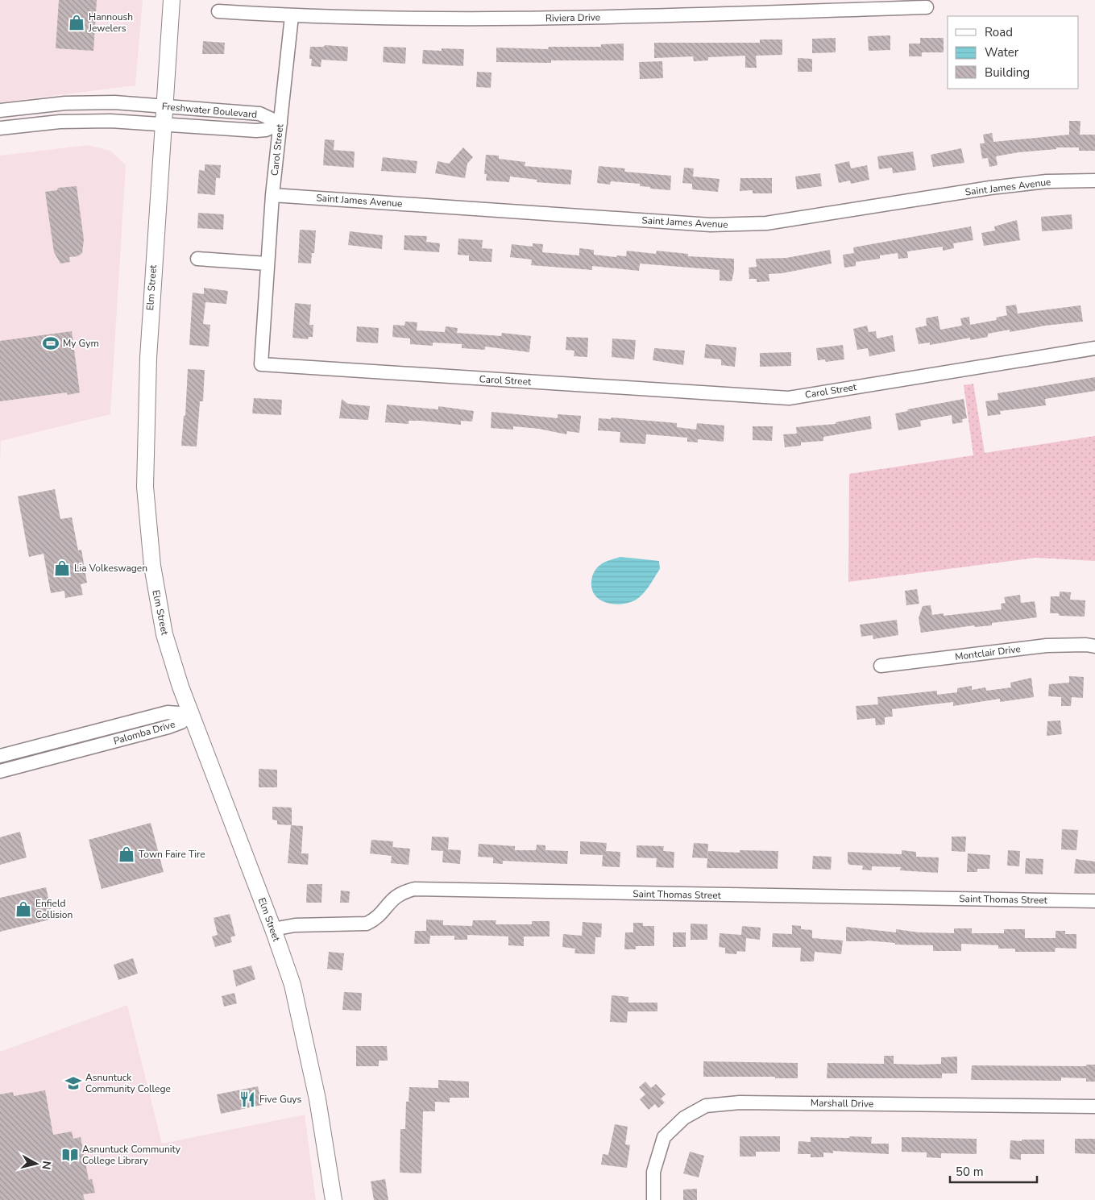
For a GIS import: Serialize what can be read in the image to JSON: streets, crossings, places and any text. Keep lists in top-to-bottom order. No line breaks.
{"streets":{"main road":["Elm Street"],"street":["Riviera Drive","Freshwater Boulevard","Carol Street","Saint James Avenue","Montclair Drive","Palomba Drive","Saint Thomas Street","Marshall Drive"]},"crossings":[["Riviera Drive","Carol Street"],["Freshwater Boulevard","Carol Street"],["Freshwater Boulevard","Elm Street"],["Carol Street","Saint James Avenue"],["Elm Street","Palomba Drive"],["Elm Street","Saint Thomas Street"]],"places":{"shop":["Hannoush Jewelers","Lia Volkeswagen","Town Faire Tire","Enfield Collision"],"sports":["My Gym"],"school or university":["Asnuntuck Community College"],"restaurant":["Five Guys"],"library":["Asnuntuck Community College Library"]},"legend":["Road","Water","Building"],"scale_bar":"50 m","north":"right"}
